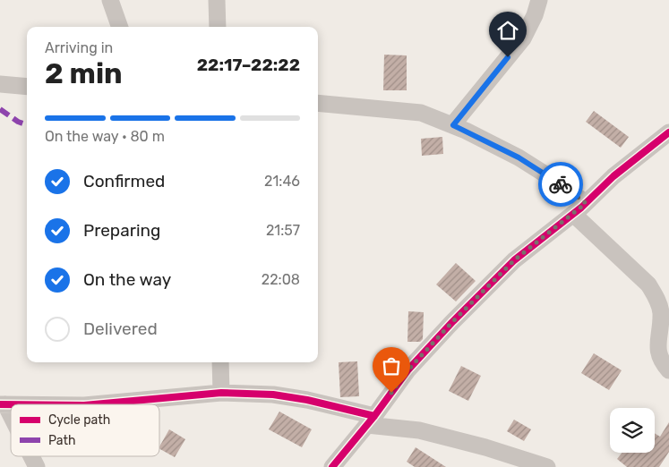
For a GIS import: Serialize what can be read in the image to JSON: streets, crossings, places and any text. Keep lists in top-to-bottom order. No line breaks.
{"legend":["Cycle path","Path"],"page":{"heading":["2 min","Arriving in","22:17–22:22"],"bar":"On the way · 80 m","list":[["Confirmed","21:46"],["Preparing","21:57"],["On the way","22:08"],"Delivered"]}}
